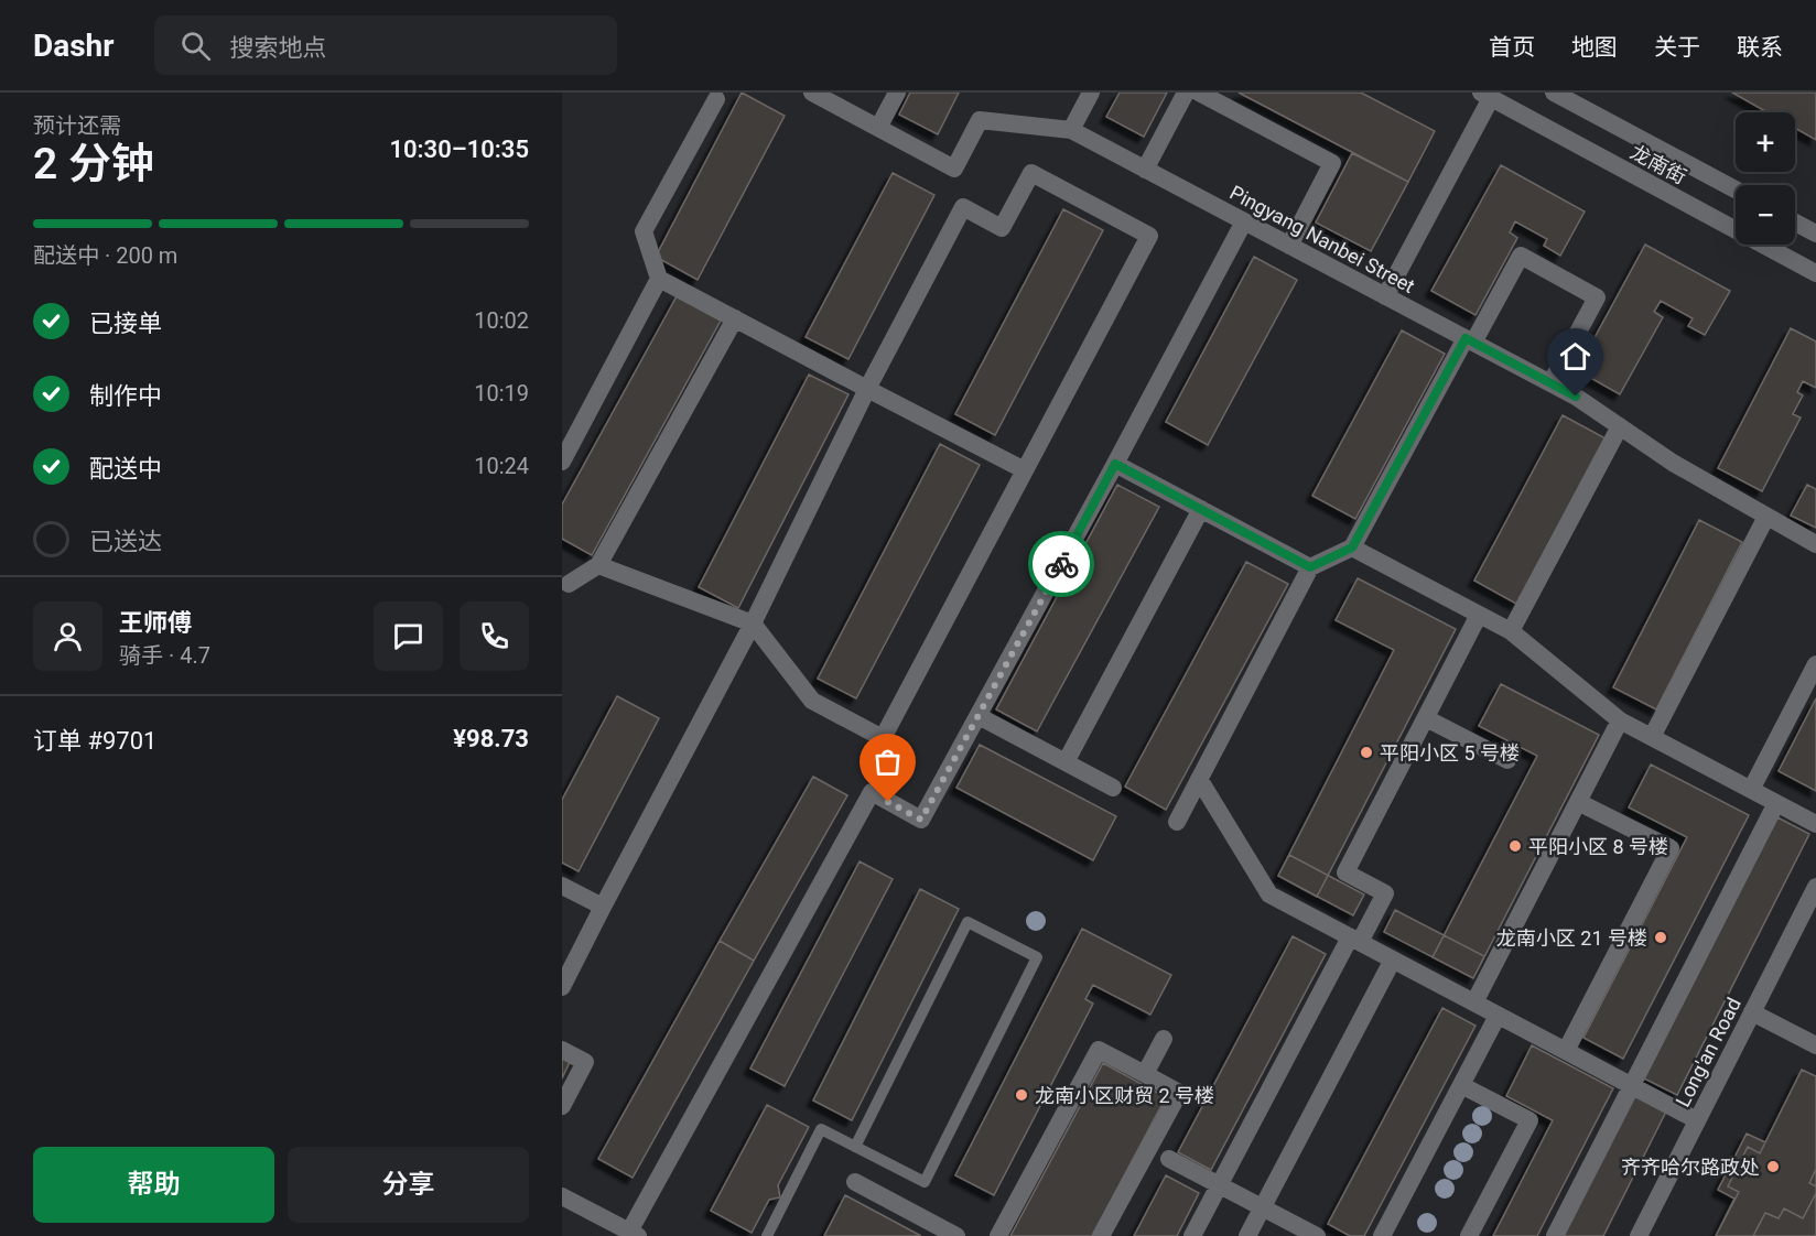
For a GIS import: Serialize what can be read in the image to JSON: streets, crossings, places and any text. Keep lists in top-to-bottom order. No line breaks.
{"streets":{"street":["龙南街","Pingyang Nanbei Street","Long'an Road"]},"places":["平阳小区 5 号楼","平阳小区 8 号楼","龙南小区 21 号楼","龙南小区财贸 2 号楼","齐齐哈尔路政处"],"page":{"header":"Dashr","search":"搜索地点","nav":["首页","地图","关于","联系"],"heading":["2 分钟","预计还需","10:30–10:35"],"panel":["王师傅","骑手 · 4.7","订单 #9701","¥98.73"],"map_buttons":["+","−"],"bar":"配送中 · 200 m","list":[["已接单","10:02"],["制作中","10:19"],["配送中","10:24"],"已送达"],"buttons":["帮助","分享"]}}
